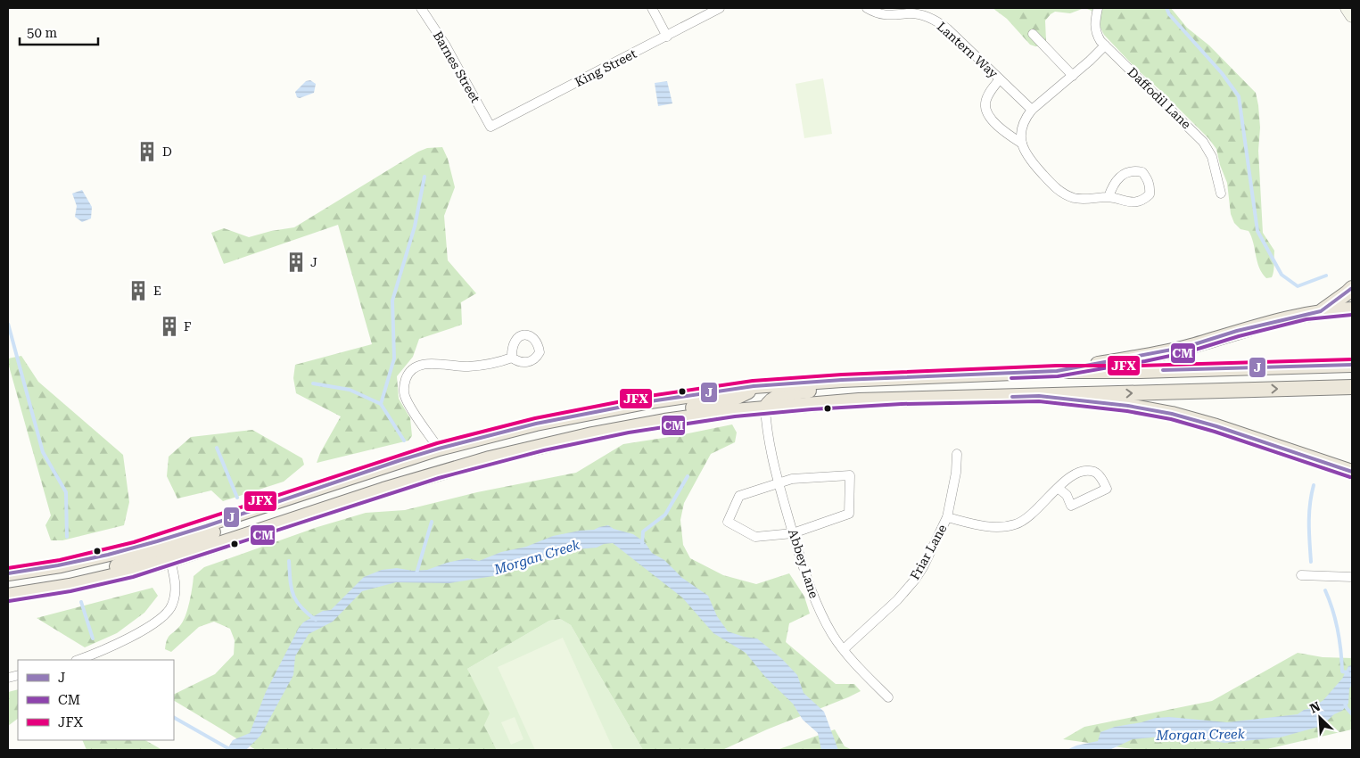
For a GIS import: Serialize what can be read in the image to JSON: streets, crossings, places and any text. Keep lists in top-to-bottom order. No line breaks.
{"streets":{"street":["Lantern Way","Barnes Street","King Street","Daffodil Lane","Friar Lane","Abbey Lane"]},"crossings":[["Barnes Street","King Street"],["Friar Lane","Abbey Lane"]],"water":["Morgan Creek"],"places":{"building":["D","J","E","F"]},"lines":["transit line J","transit line CM","transit line JFX"],"legend":["J","CM","JFX"],"scale_bar":"50 m","north":"top left"}
